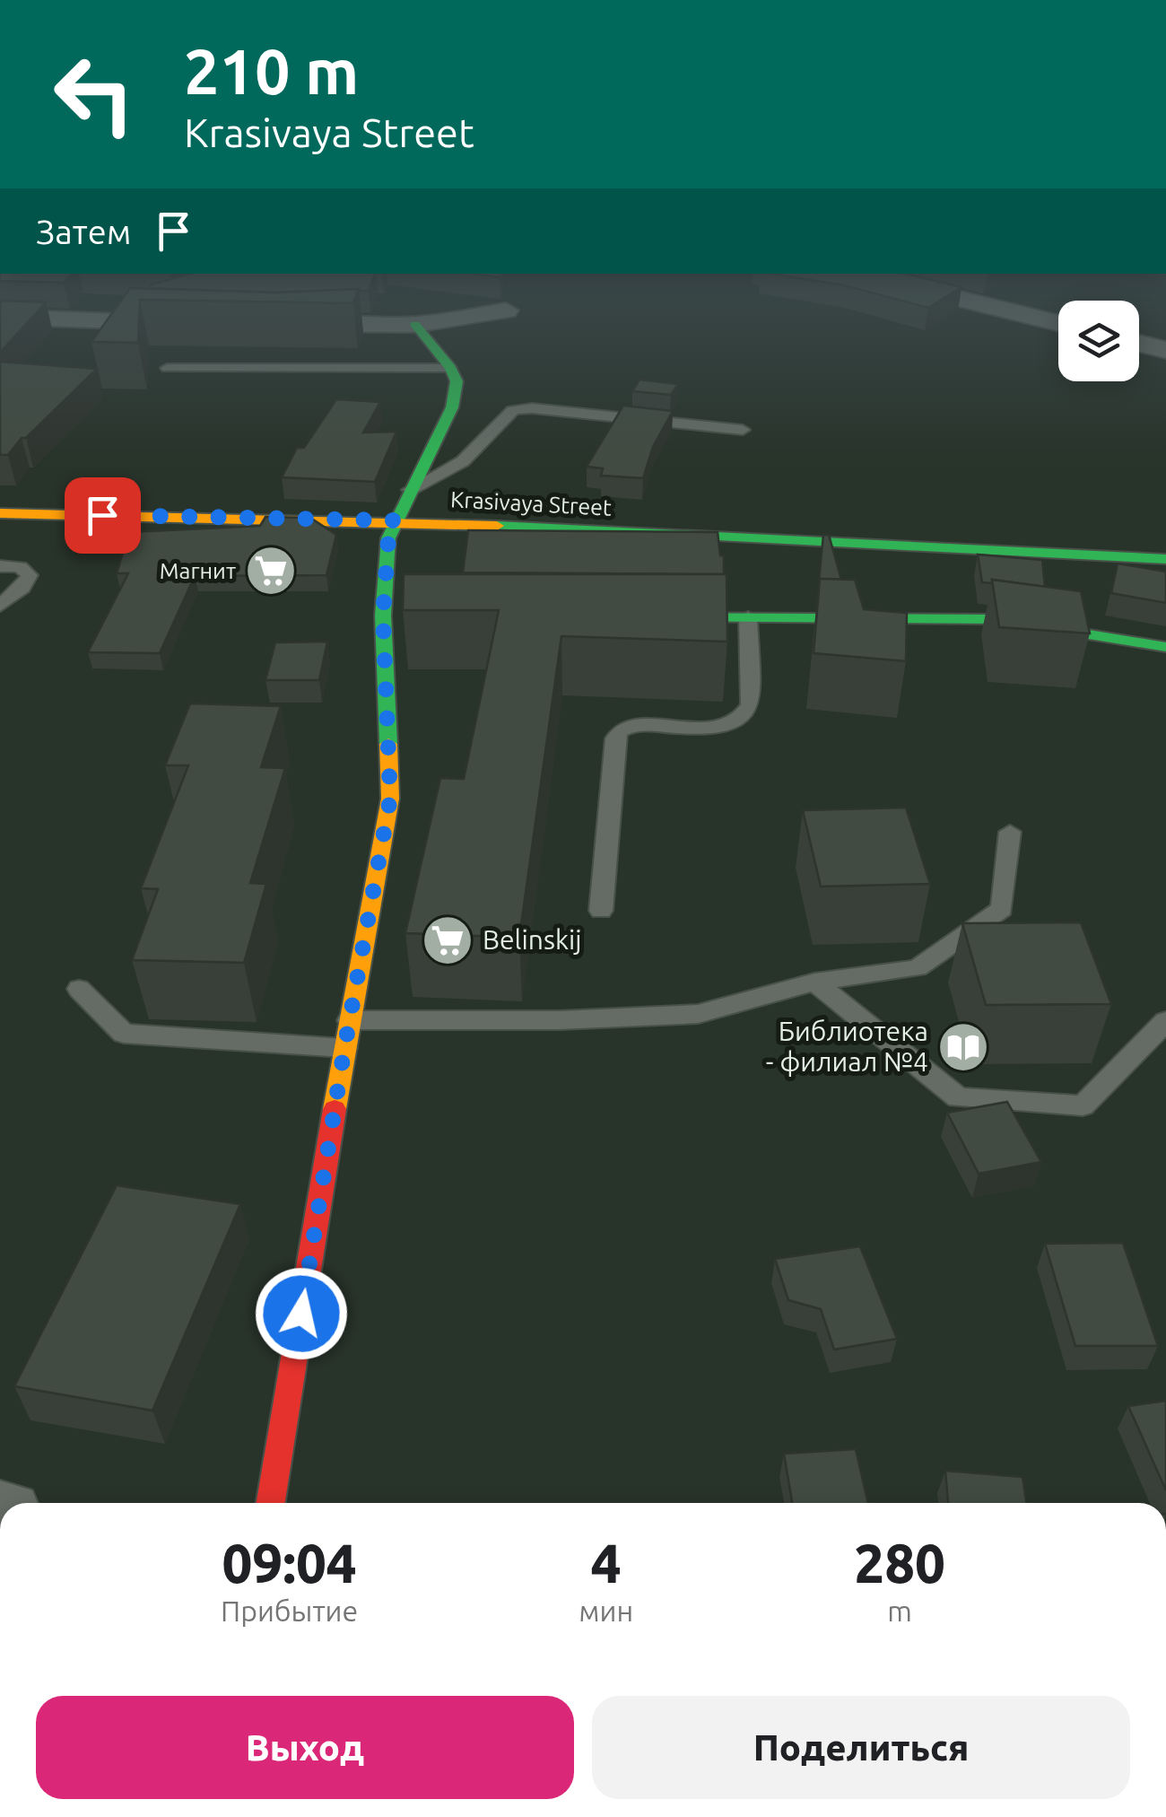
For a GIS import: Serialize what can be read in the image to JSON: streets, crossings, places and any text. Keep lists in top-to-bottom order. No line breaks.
{"streets":{"street":["Krasivaya Street"]},"places":{"supermarket":["Магнит","Belinskij"],"library":["Библиотека - филиал №4"]},"page":{"turn":["210 m","Krasivaya Street"],"then":"Затем","eta":["09:04","Прибытие","4","мин","280","m"],"buttons":["Выход","Поделиться"]}}
